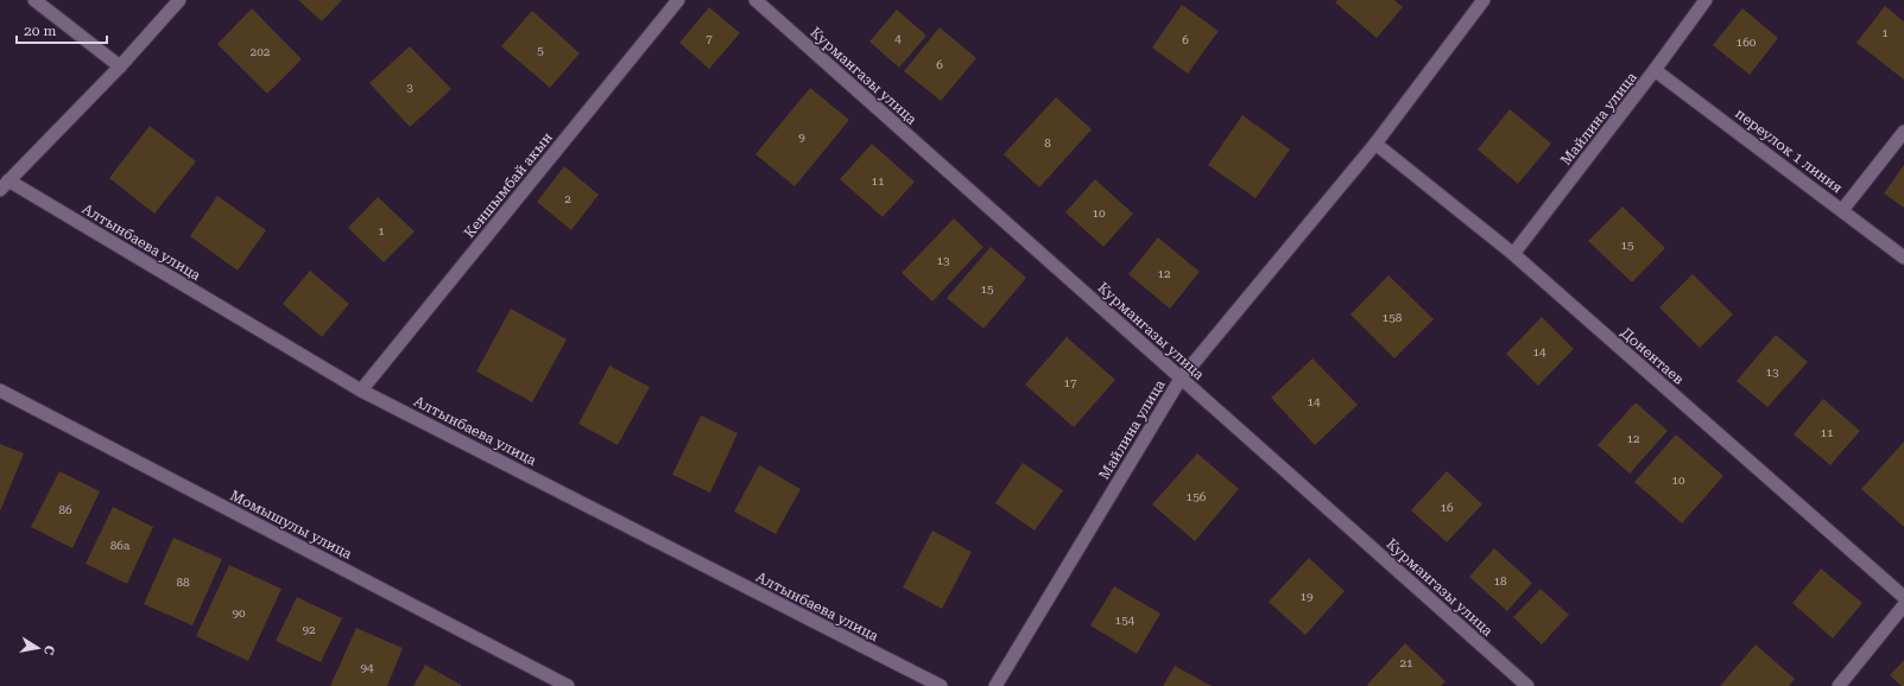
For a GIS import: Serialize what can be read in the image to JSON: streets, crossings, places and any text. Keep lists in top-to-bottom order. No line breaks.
{"streets":{"street":["Курмангазы улица","Майлина улица","переулок 1 линия","Кеншымбай акын","Алтынбаева улица","Донентаев","Момышулы улица"]},"crossings":[["Курмангазы улица","Майлина улица"],["Майлина улица","переулок 1 линия"],["Майлина улица","Донентаев"],["Кеншымбай акын","Алтынбаева улица"]],"house_numbers":["1","7","4","6","160","5","202","6","3","9","8","11","2","10","1","15","13","12","15","158","14","13","17","14","11","12","10","156","16","86","86а","18","88","19","90","154","92","21","94"],"scale_bar":"20 m","north":"right"}
